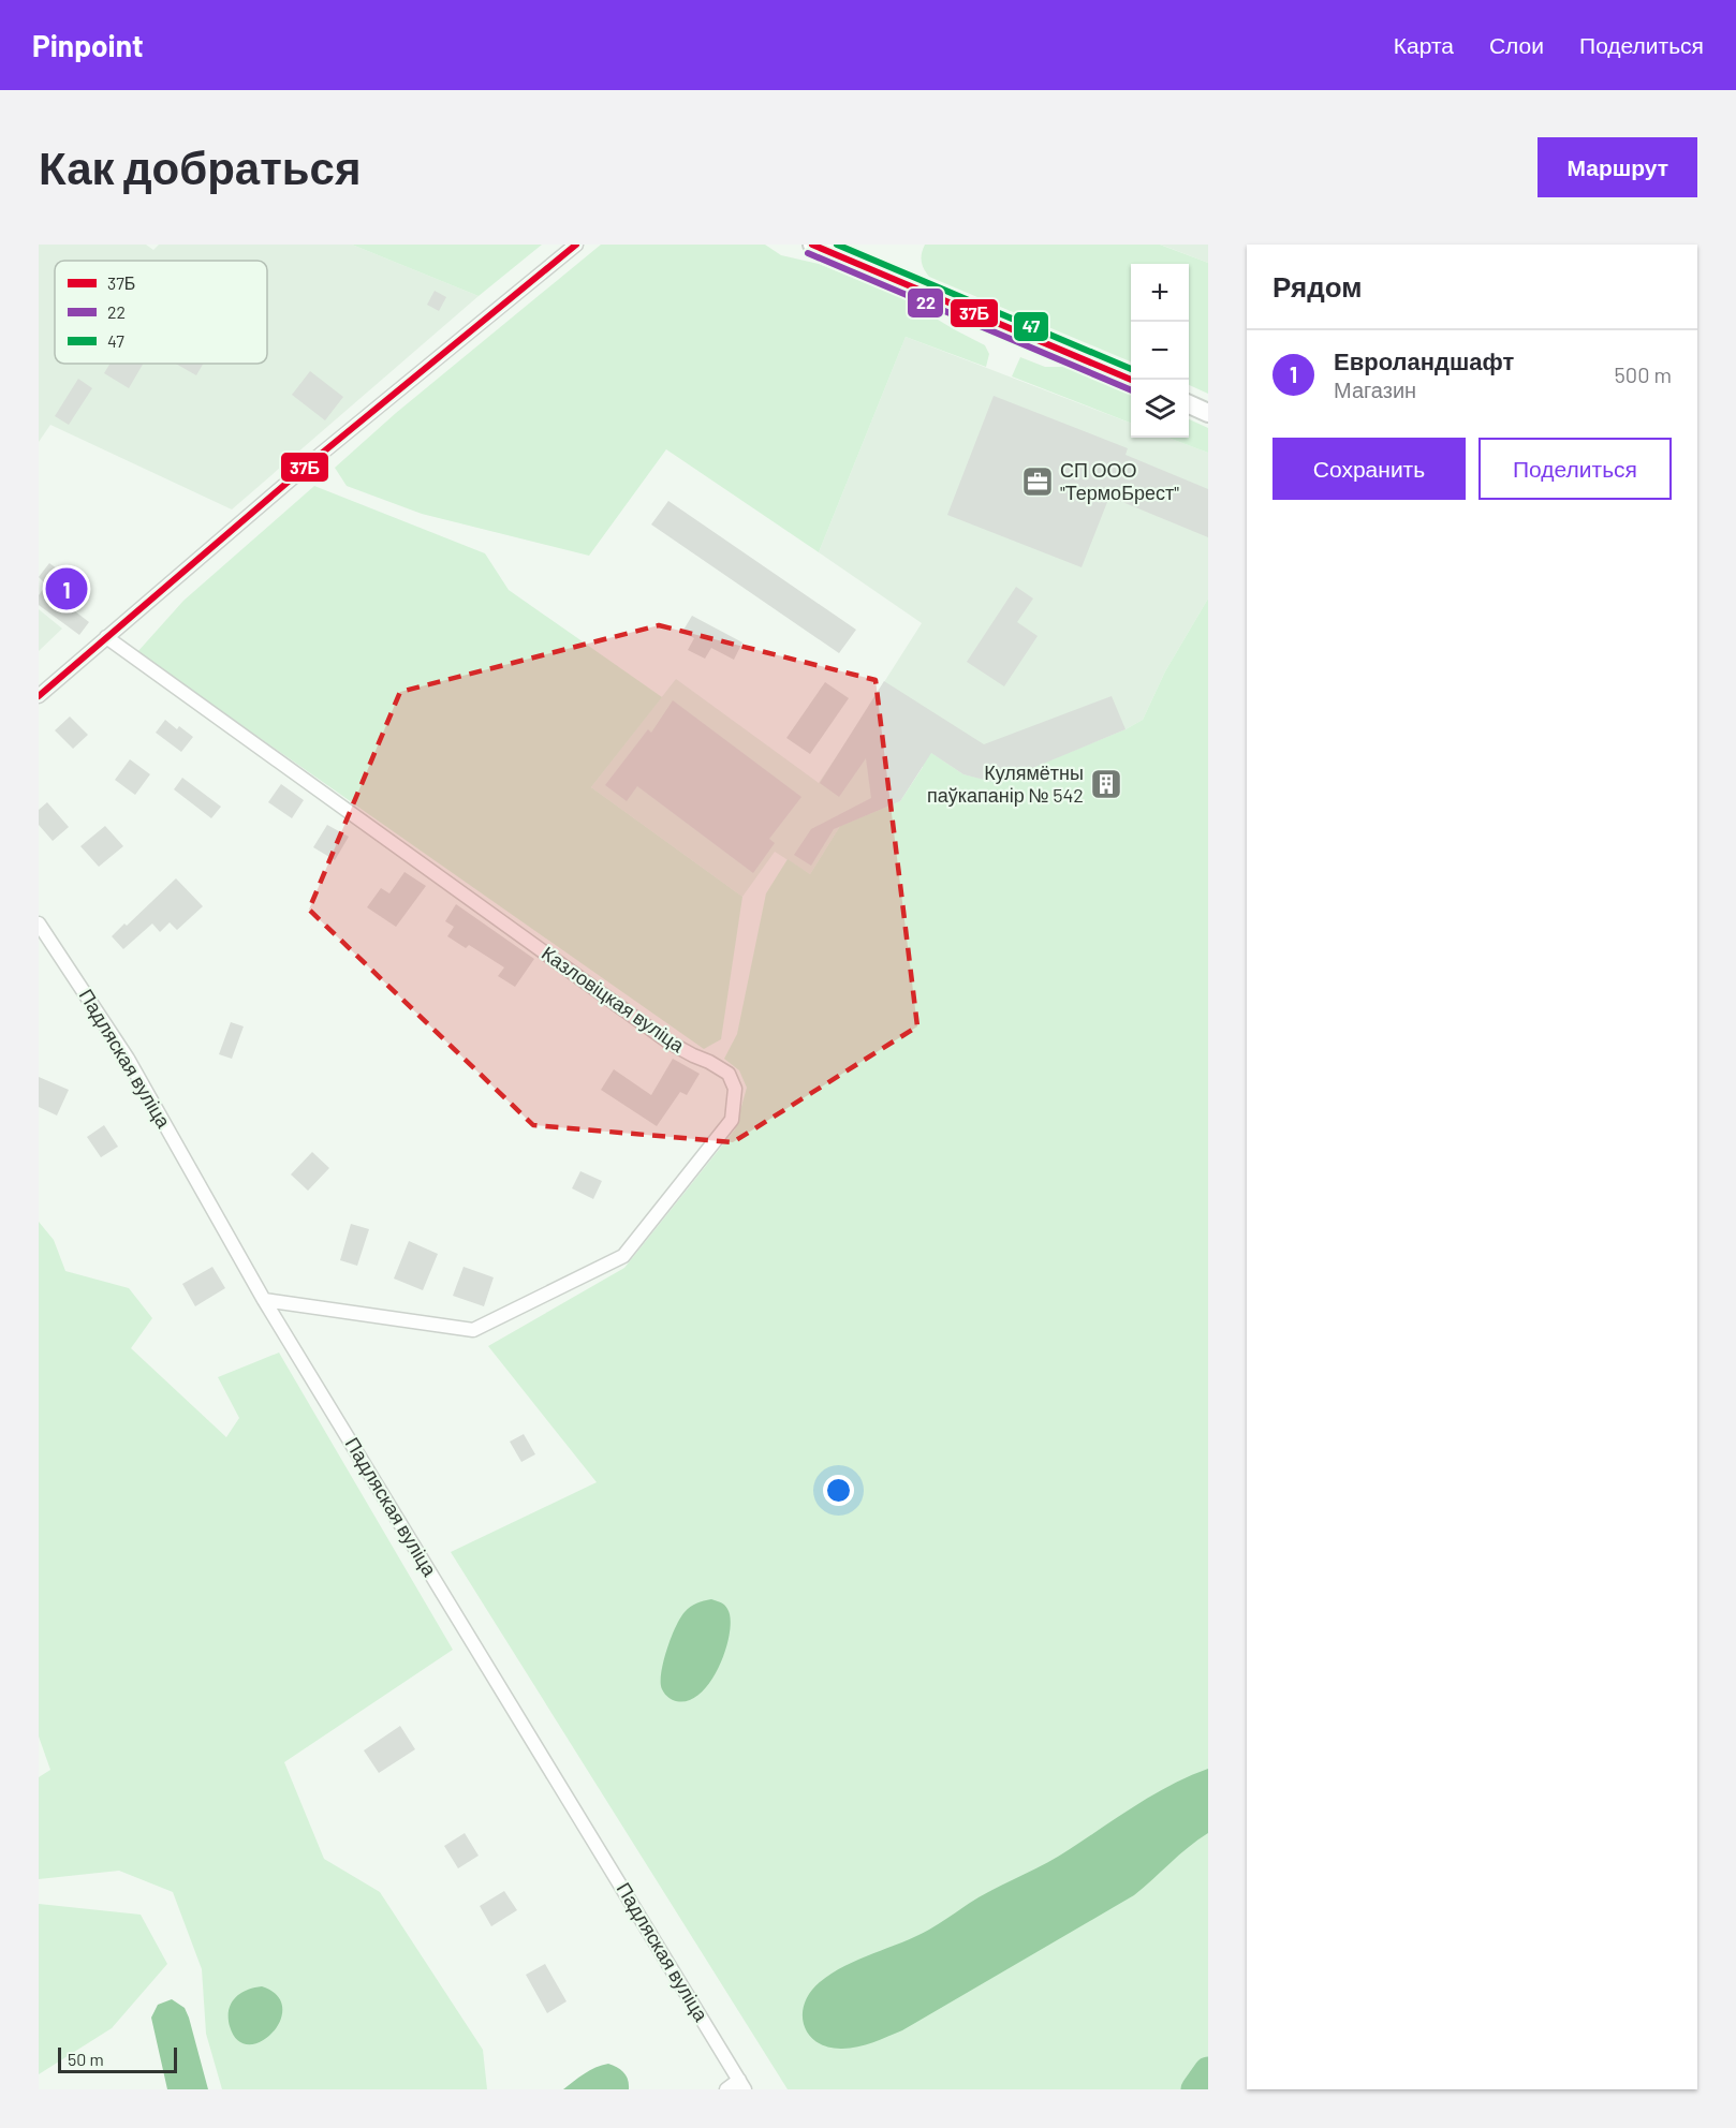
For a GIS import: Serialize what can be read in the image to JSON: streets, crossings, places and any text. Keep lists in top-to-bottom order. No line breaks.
{"streets":{"street":["Казловіцкая вуліца","Падляская вуліца"]},"crossings":[["Казловіцкая вуліца","Падляская вуліца"]],"places":{"office":["СП ООО \"ТермоБрест\""],"building":["Кулямётны паўкапанір № 542"]},"lines":["transit line 37Б","transit line 47","transit line 22"],"legend":["37Б","22","47"],"scale_bar":"50 m","page":{"header":"Pinpoint","nav":["Карта","Слои","Поделиться"],"buttons":["Маршрут",["Сохранить","Поделиться"]],"title":"Как добраться","heading":"Рядом","map_buttons":["+","−"],"list":[{"mark":"1","name":"Евроландшафт","note":"Магазин","value":"500 m"}],"pins":"1","scale":"50 m"}}
